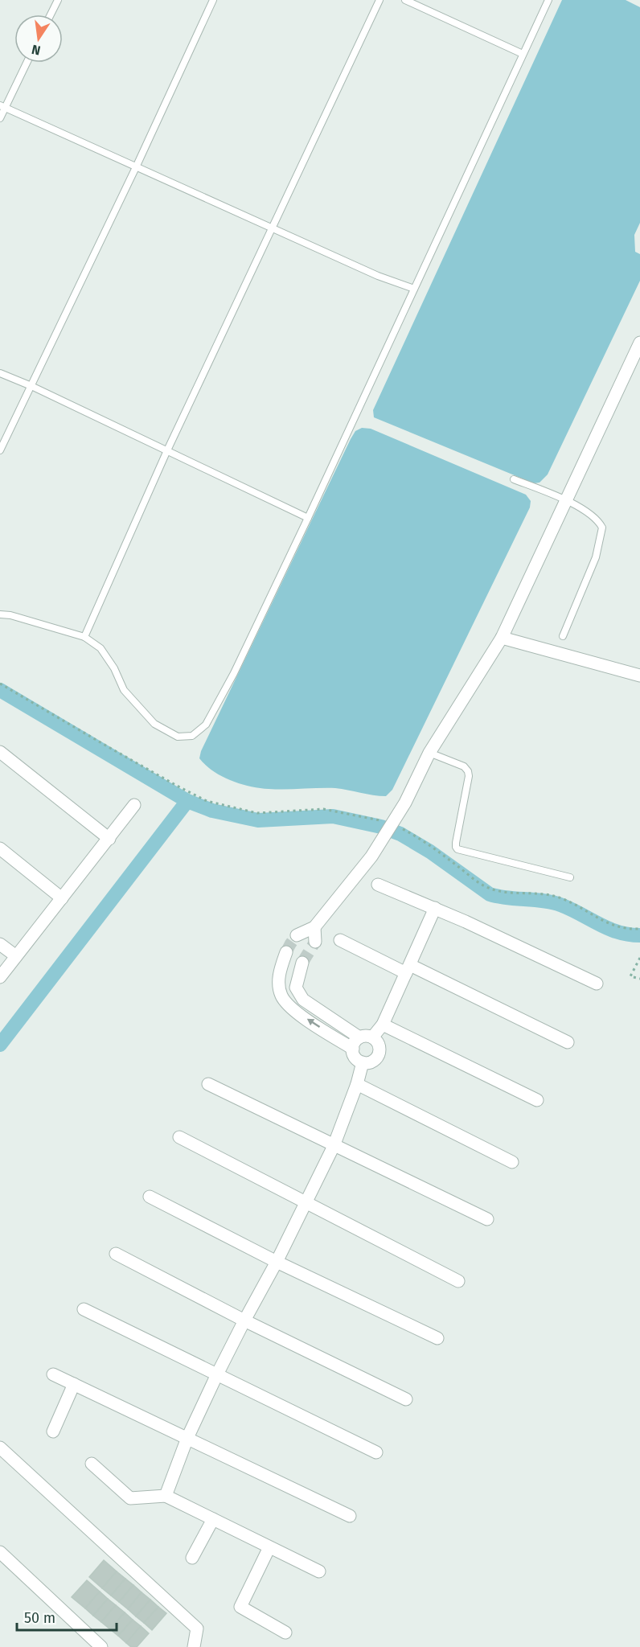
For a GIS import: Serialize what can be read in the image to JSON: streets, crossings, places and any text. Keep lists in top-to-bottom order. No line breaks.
{"scale_bar":"50 m","north":"bottom"}
